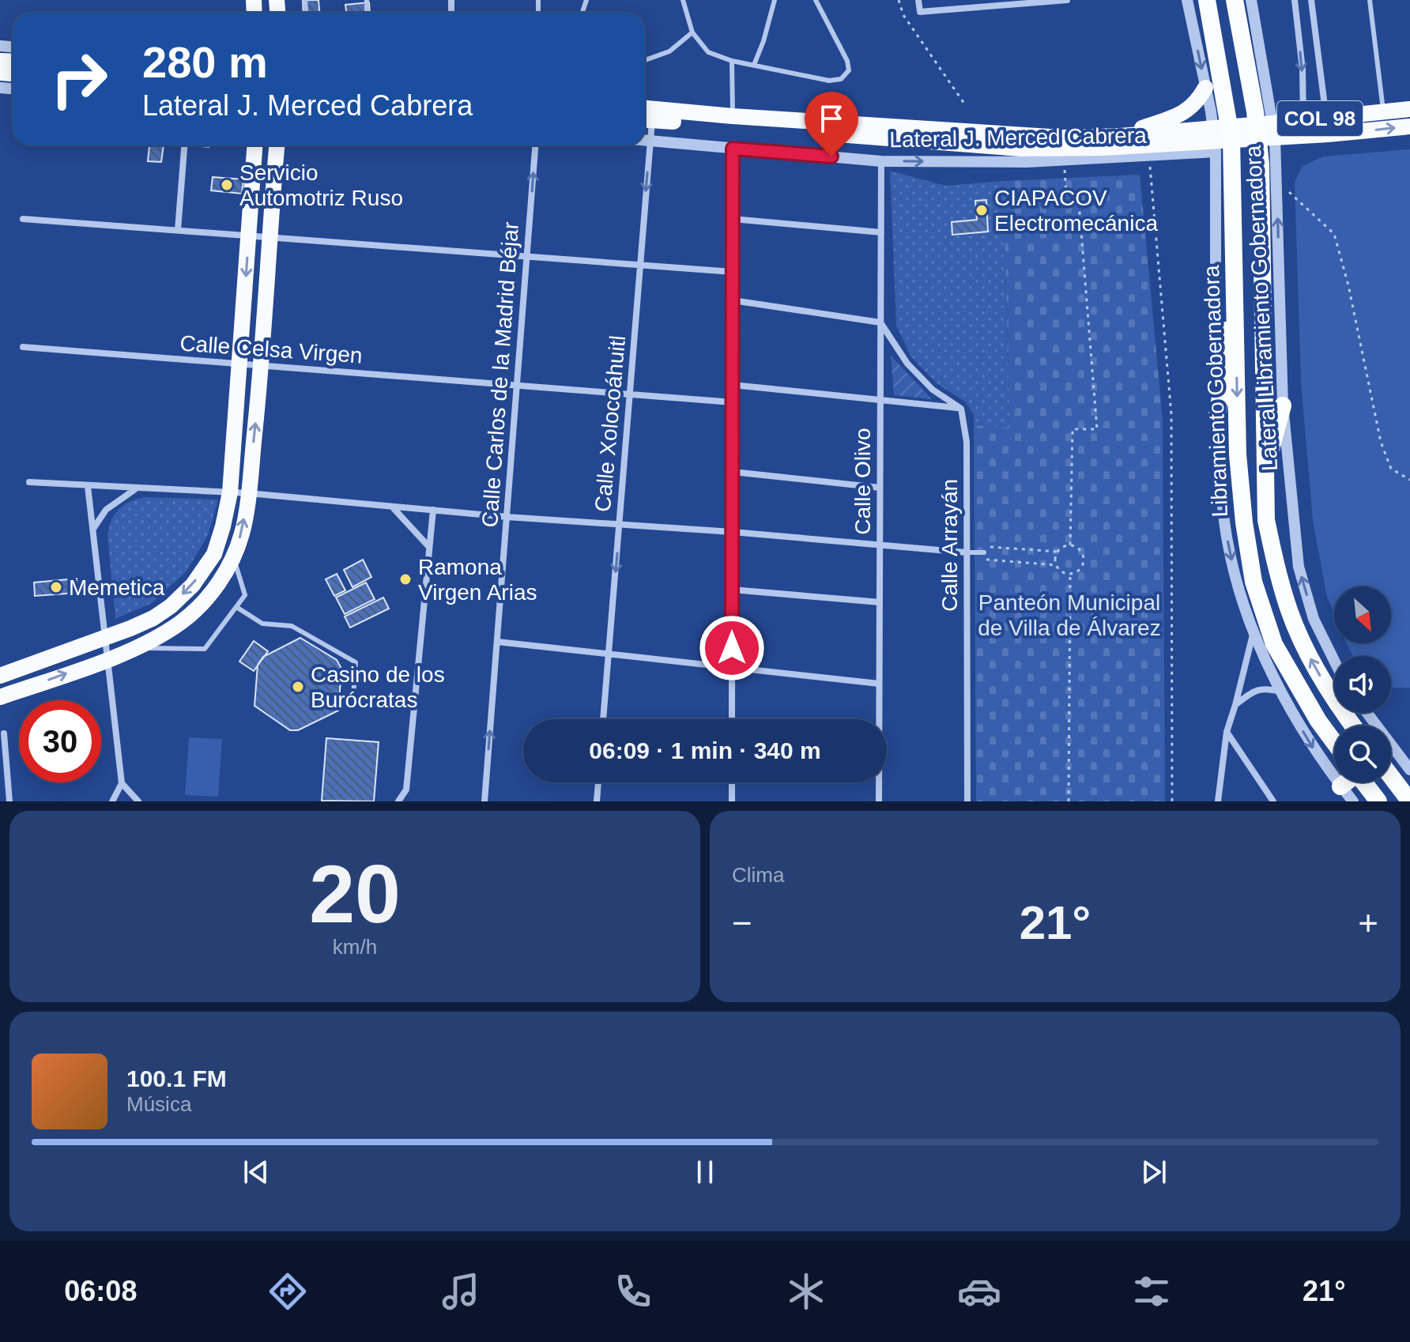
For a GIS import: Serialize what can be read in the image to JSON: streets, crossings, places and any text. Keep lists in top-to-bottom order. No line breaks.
{"streets":{"highway":["Libramiento Gobernadora"],"main road":["COL 98"],"street":["Lateral J. Merced Cabrera","Lateral Libramiento Gobernadora","Calle Celsa Virgen","Calle Carlos de la Madrid Béjar","Calle Xolocoáhuitl","Calle Olivo","Calle Arrayán"]},"crossings":[["COL 98","Lateral J. Merced Cabrera"],["COL 98","Lateral Libramiento Gobernadora"],["COL 98","Libramiento Gobernadora"],["Lateral J. Merced Cabrera","Lateral Libramiento Gobernadora"],["Lateral J. Merced Cabrera","Libramiento Gobernadora"],["Lateral J. Merced Cabrera","Calle Xolocoáhuitl"],["Lateral J. Merced Cabrera","Calle Olivo"],["Lateral Libramiento Gobernadora","Libramiento Gobernadora"],["Calle Celsa Virgen","Calle Carlos de la Madrid Béjar"],["Calle Celsa Virgen","Calle Xolocoáhuitl"]],"one_way":["Lateral J. Merced Cabrera","Calle Carlos de la Madrid Béjar","Calle Xolocoáhuitl"],"parks":["Panteón Municipal de Villa de Álvarez"],"places":["Servicio Automotriz Ruso","CIAPACOV Electromecánica","Ramona Virgen Arias","Memetica","Casino de los Burócratas"],"north":"bottom right","page":{"turn":["280 m","Lateral J. Merced Cabrera"],"limit":"30","trip":"06:09 · 1 min · 340 m","tile":[["20","km/h"],"Clima"],"heat":["−","21°","+"],"song":["100.1 FM","Música"],"tabs":["06:08","21°"]}}
